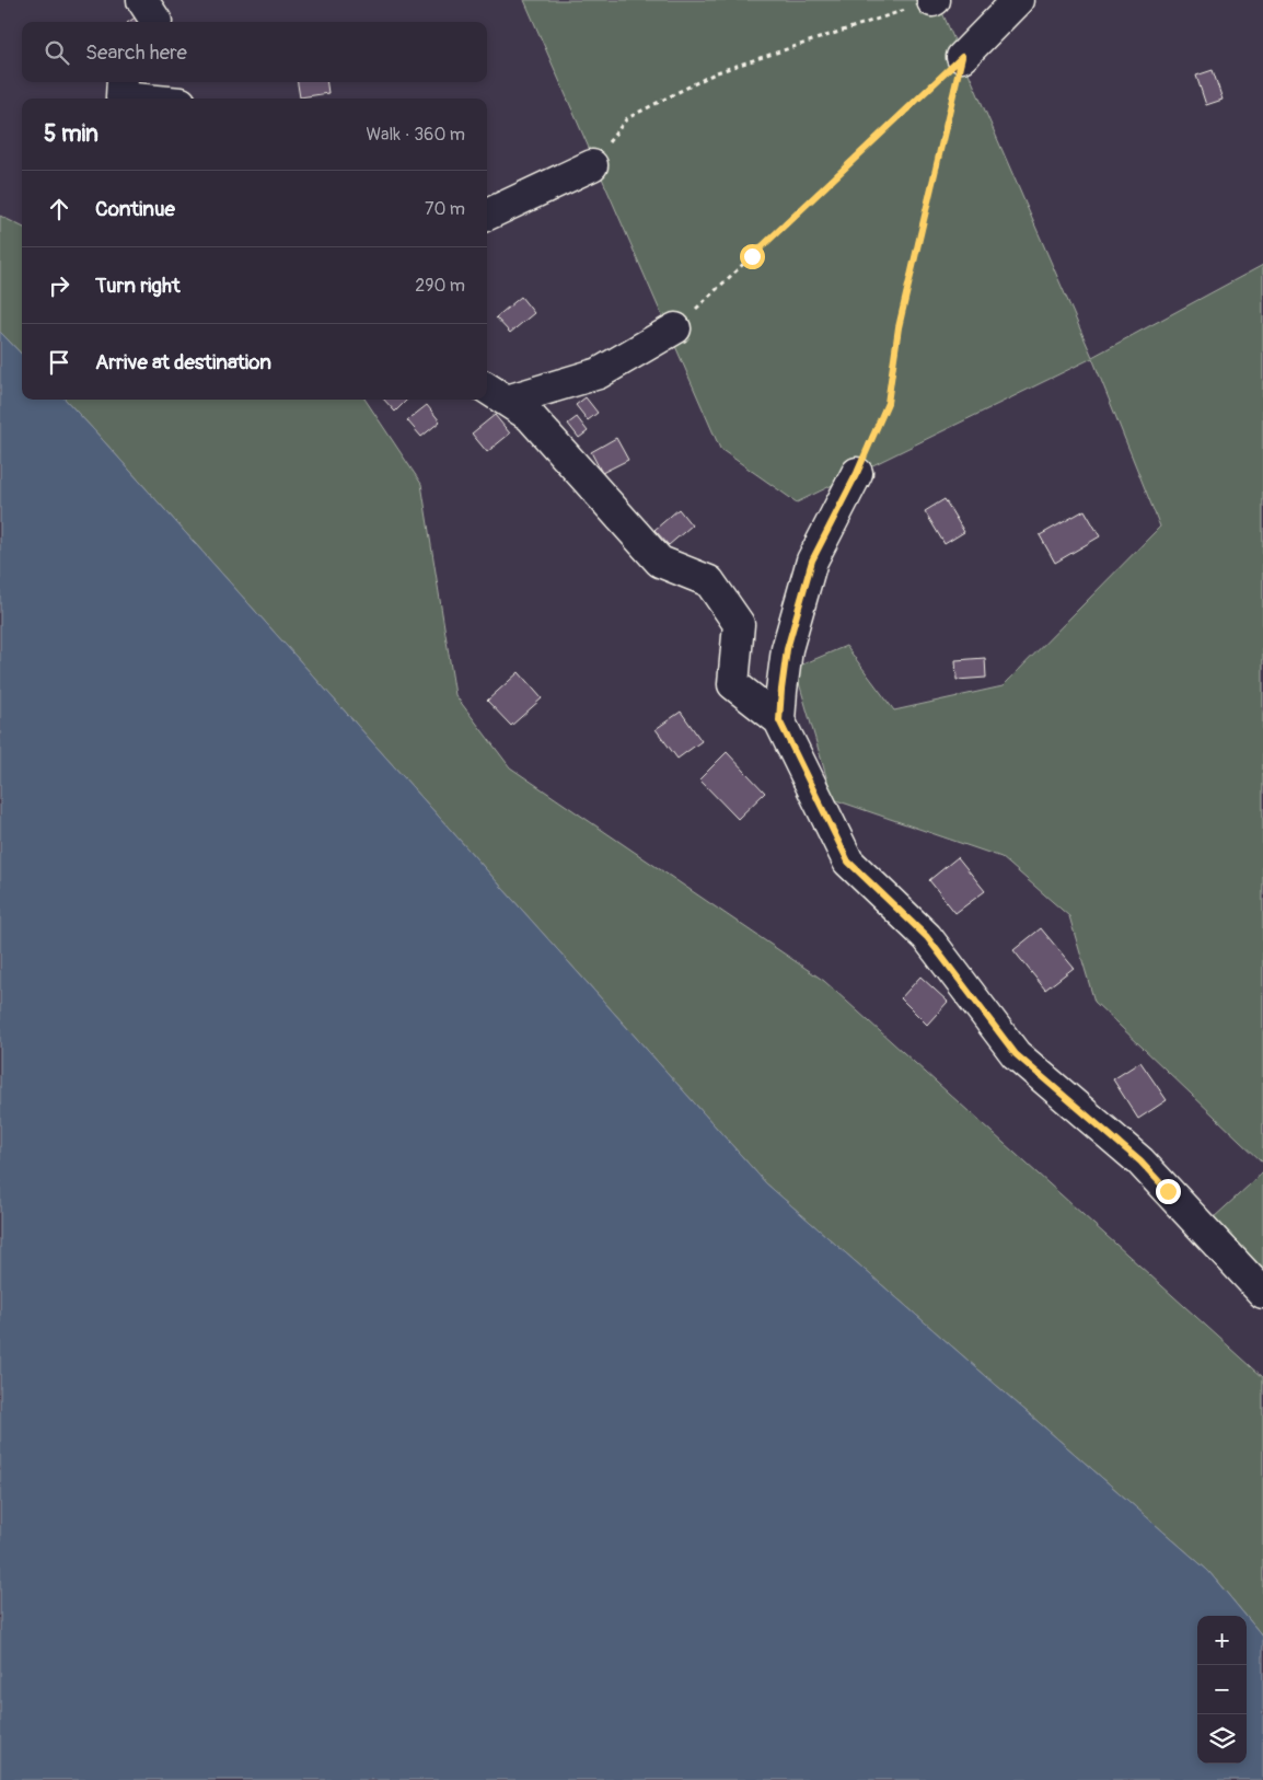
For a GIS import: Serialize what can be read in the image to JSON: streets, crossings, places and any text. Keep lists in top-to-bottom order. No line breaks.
{"page":{"search":"Search here","heading":["5 min","Walk · 360 m"],"list":[["Continue","70 m"],["Turn right","290 m"],"Arrive at destination"],"map_buttons":["+","−"]}}
